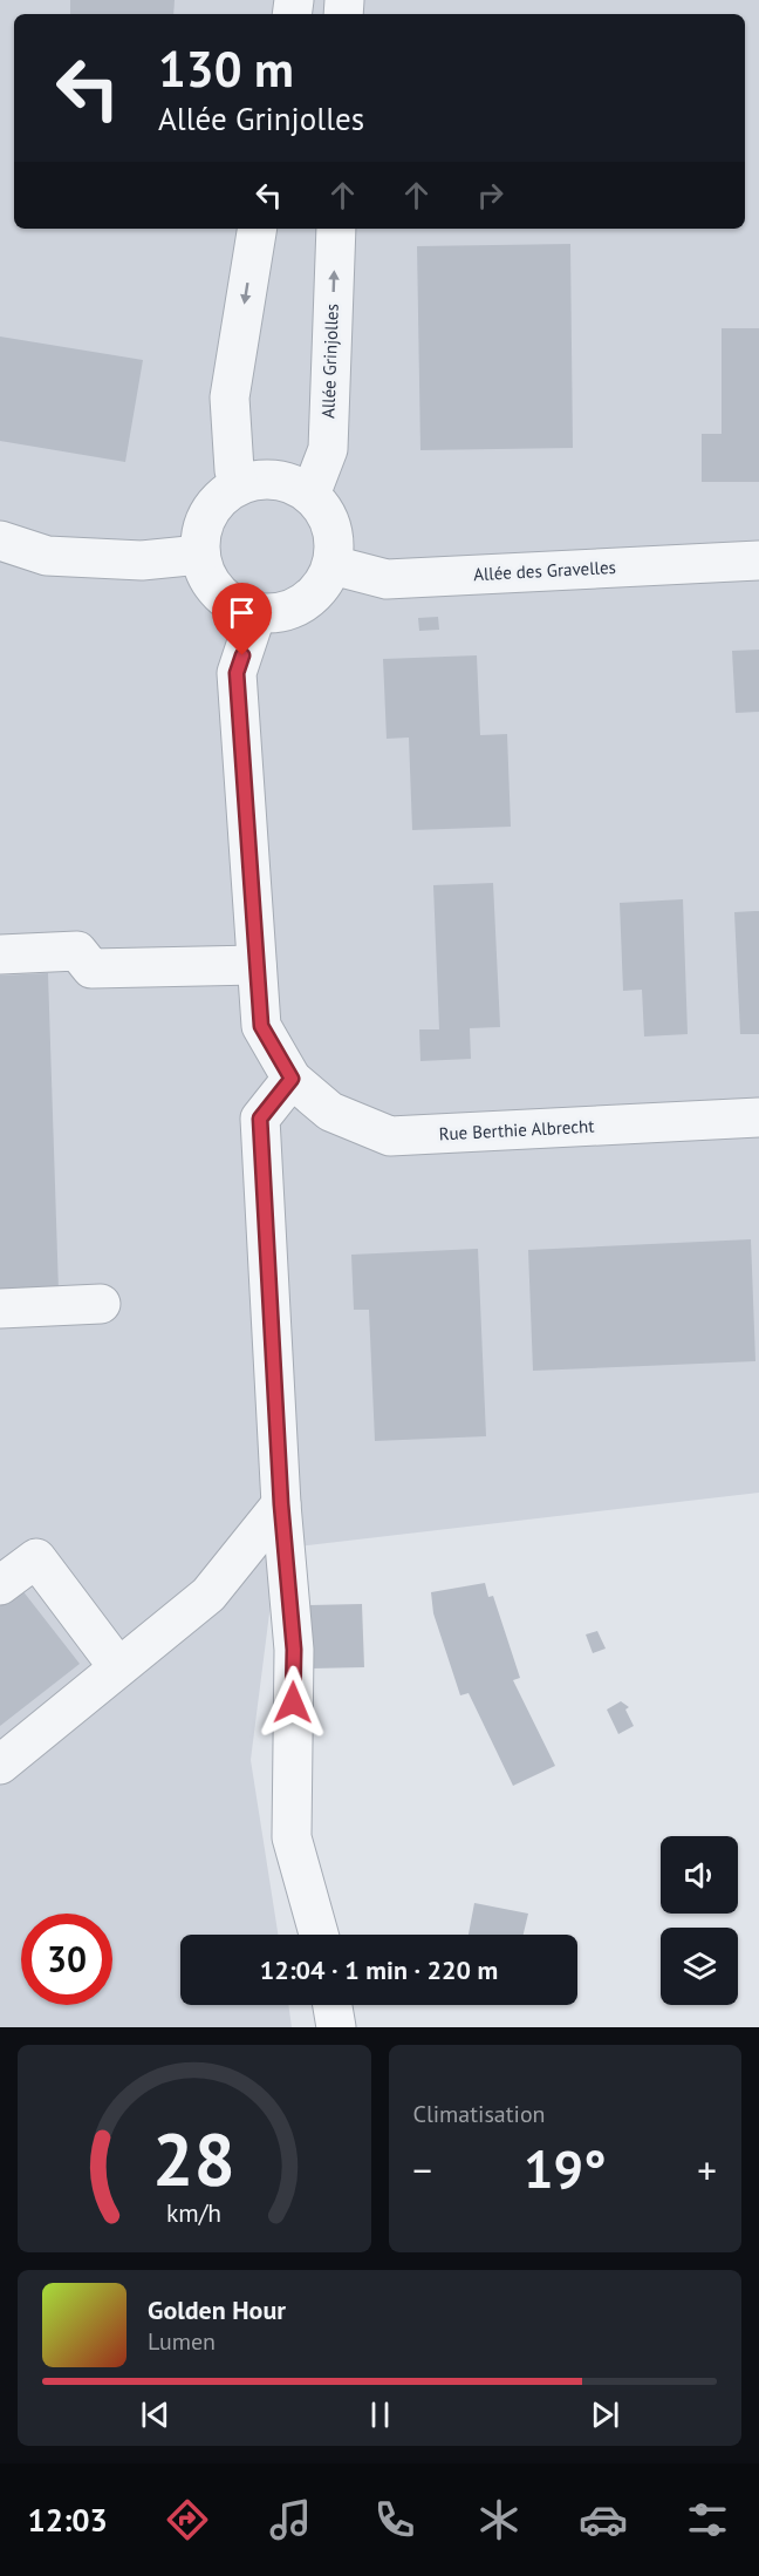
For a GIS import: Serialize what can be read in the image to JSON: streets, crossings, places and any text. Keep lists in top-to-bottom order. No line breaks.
{"streets":{"street":["Allée Grinjolles","Allée des Gravelles","Rue Berthie Albrecht"]},"crossings":[["Allée Grinjolles","Allée des Gravelles"]],"page":{"turn":["130 m","Allée Grinjolles"],"limit":"30","trip":"12:04 · 1 min · 220 m","tile":"Climatisation","heat":["−","19°","+"],"song":["Golden Hour","Lumen"],"tabs":"12:03","gauge":["28","km/h"]}}
